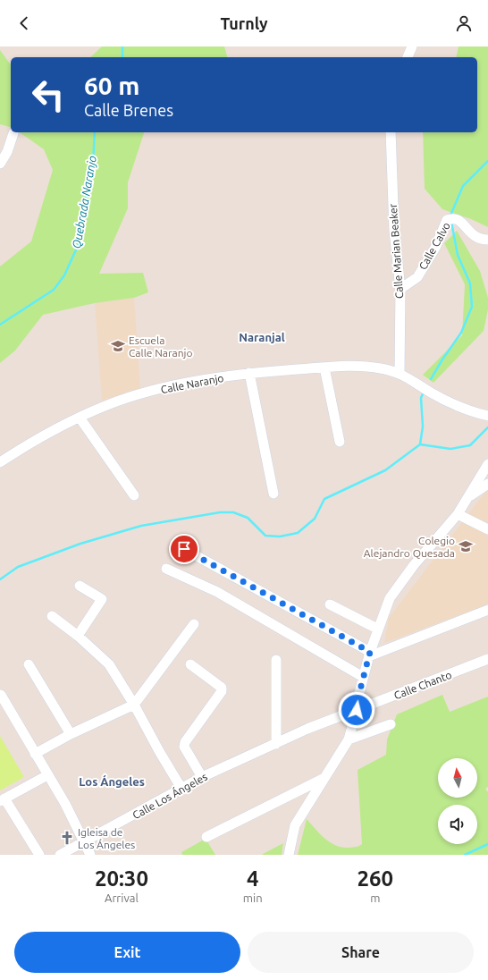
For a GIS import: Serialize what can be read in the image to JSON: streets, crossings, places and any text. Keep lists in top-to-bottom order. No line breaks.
{"streets":{"street":["Calle Calvo","Calle Marian Beaker","Calle Naranjo","Calle Chanto","Calle Los Ángeles"]},"crossings":[["Calle Calvo","Calle Marian Beaker"],["Calle Marian Beaker","Calle Naranjo"],["Calle Chanto","Calle Los Ángeles"]],"districts":["Naranjal","Los Ángeles"],"water":["Quebrada Naranjo"],"places":{"school or university":["Escuela Calle Naranjo","Colegio Alejandro Quesada"],"church":["Igleisa de Los Ángeles"]},"north":"top","page":{"header":"Turnly","turn":["60 m","Calle Brenes"],"eta":["20:30","Arrival","4","min","260","m"],"buttons":["Exit","Share"]}}
